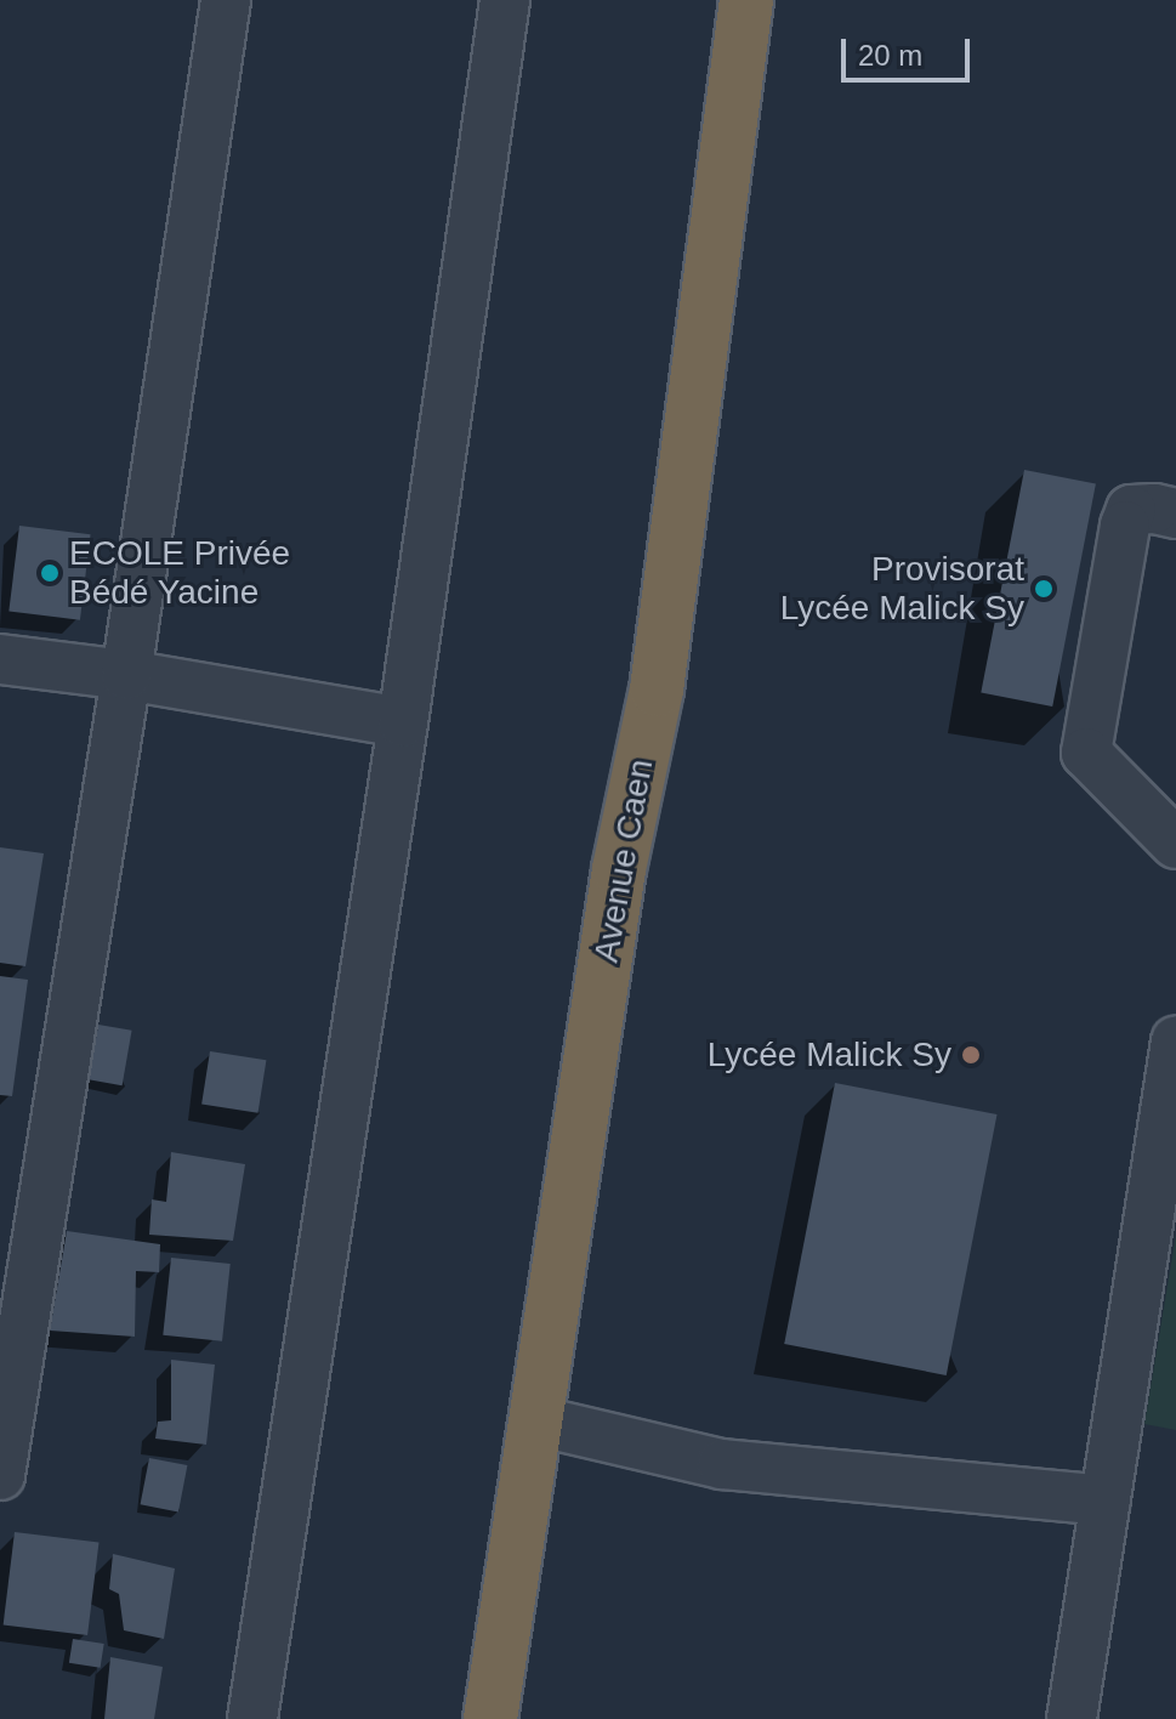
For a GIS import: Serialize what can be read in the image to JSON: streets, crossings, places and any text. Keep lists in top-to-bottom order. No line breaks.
{"streets":{"highway":["Avenue Caen"]},"places":["ECOLE Privée Bédé Yacine","Provisorat Lycée Malick Sy","Lycée Malick Sy"],"scale_bar":"20 m"}
